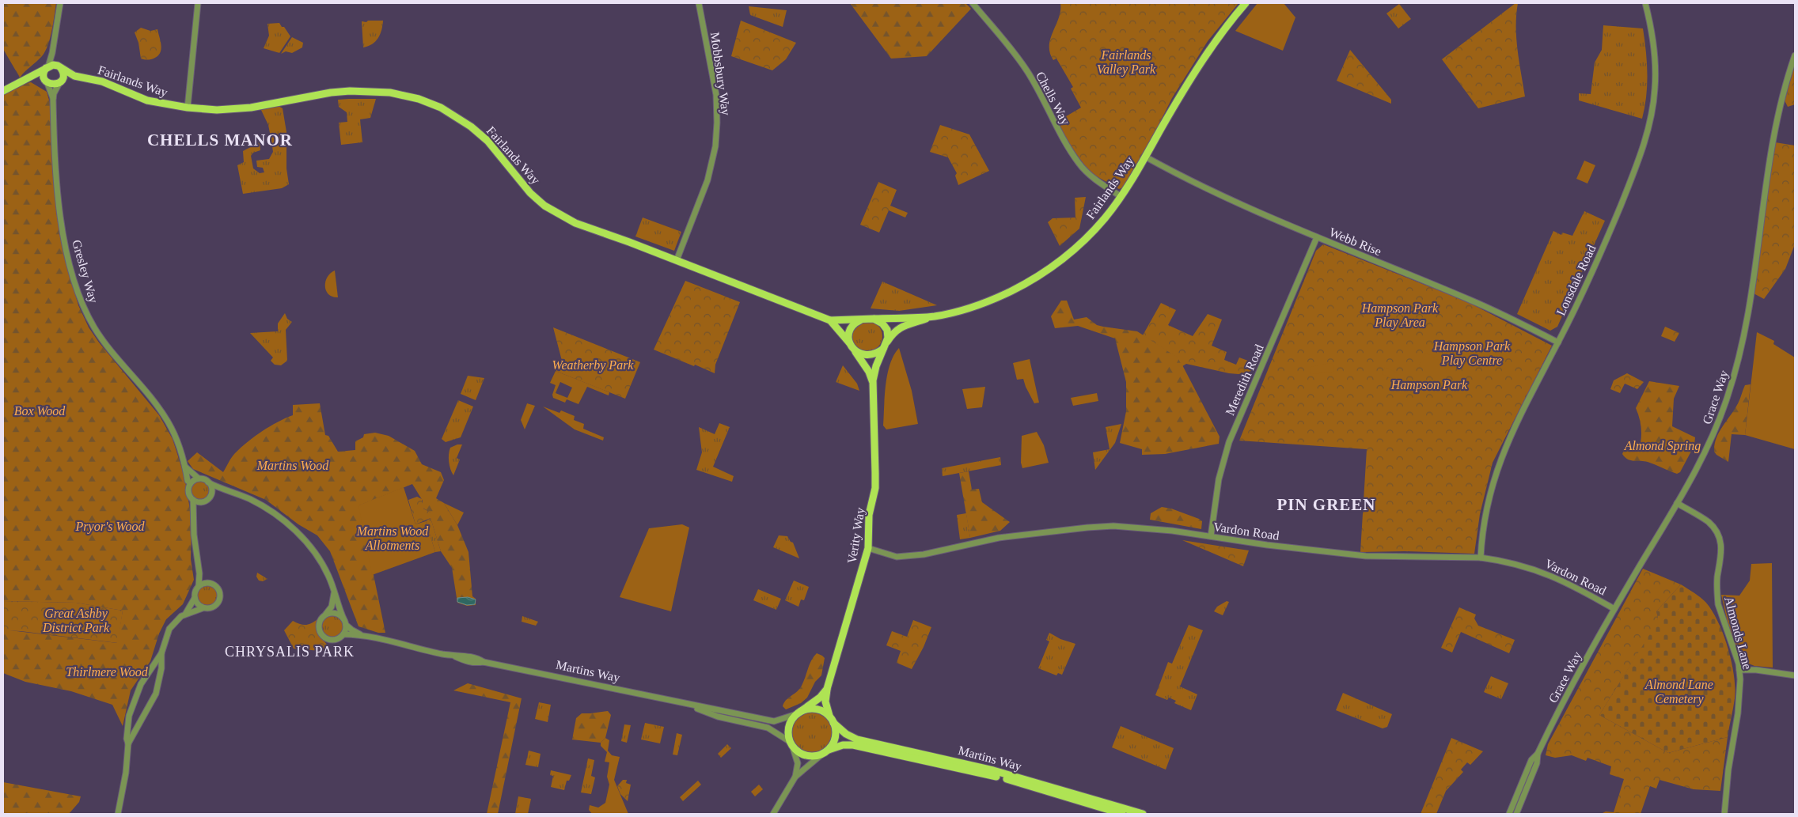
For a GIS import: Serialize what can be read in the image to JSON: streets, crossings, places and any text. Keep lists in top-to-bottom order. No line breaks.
{"streets":{"main road":["Fairlands Way","Verity Way","Martins Way"],"street":["Mobbsbury Way","Chells Way","Webb Rise","Gresley Way","Lonsdale Road","Meredith Road","Grace Way","Vardon Road","Almonds Lane"]},"crossings":[["Mobbsbury Way","Fairlands Way"],["Fairlands Way","Chells Way"],["Fairlands Way","Webb Rise"],["Fairlands Way","Gresley Way"],["Fairlands Way","Verity Way"],["Webb Rise","Lonsdale Road"],["Webb Rise","Meredith Road"],["Lonsdale Road","Vardon Road"],["Meredith Road","Vardon Road"],["Grace Way","Vardon Road"],["Grace Way","Almonds Lane"],["Vardon Road","Verity Way"],["Verity Way","Martins Way"]],"districts":["CHELLS MANOR","PIN GREEN","CHRYSALIS PARK"],"parks":["Fairlands Valley Park","Hampson Park Play Area","Hampson Park Play Centre","Weatherby Park","Hampson Park","Box Wood","Almond Spring","Martins Wood","Pryor's Wood","Martins Wood Allotments","Great Ashby District Park","Thirlmere Wood","Almond Lane Cemetery"]}
